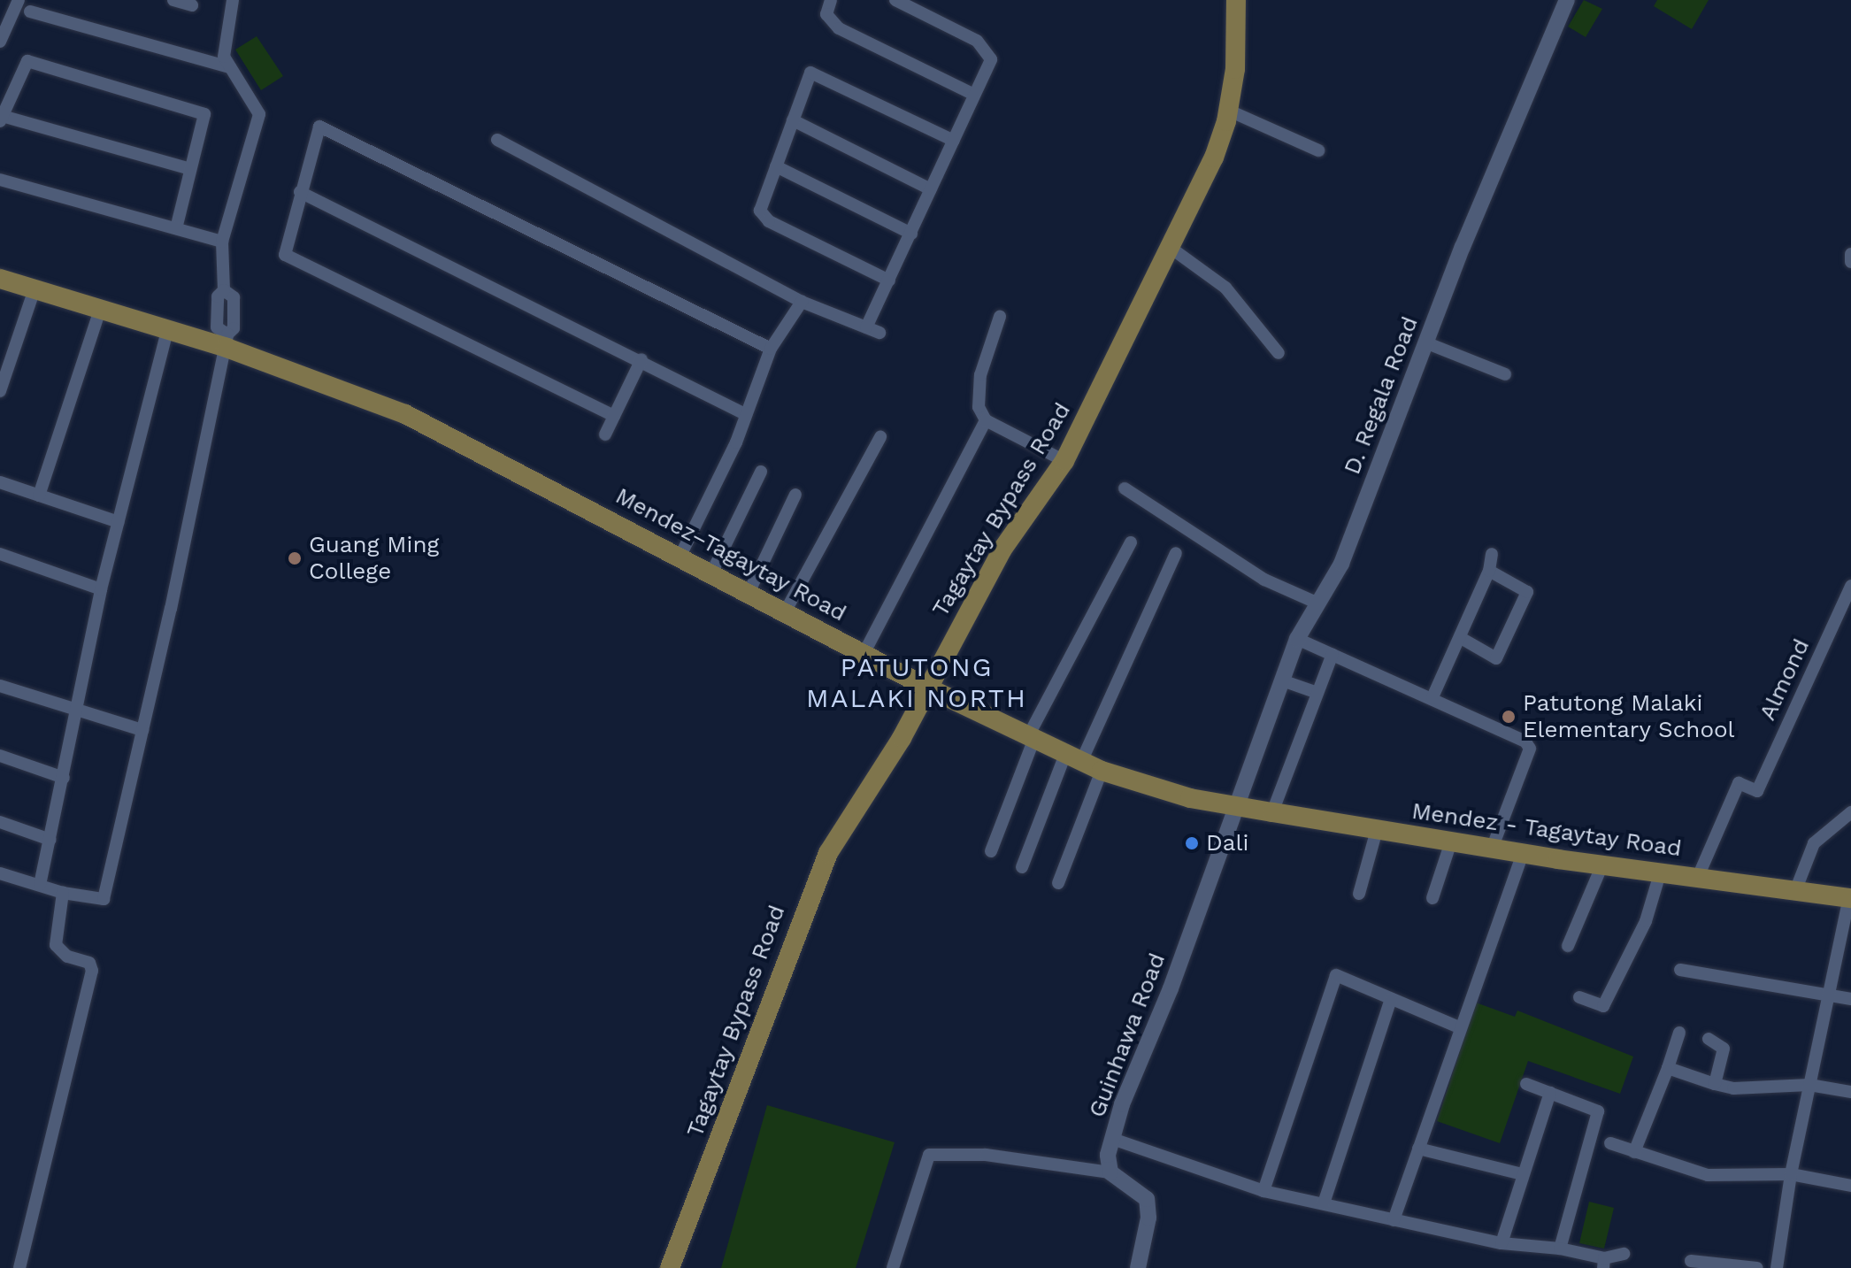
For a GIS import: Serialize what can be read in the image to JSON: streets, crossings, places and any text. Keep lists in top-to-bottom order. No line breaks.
{"streets":{"main road":["Tagaytay Bypass Road","Mendez–Tagaytay Road","Mendez - Tagaytay Road"],"street":["D. Regala Road","Almond","Guinhawa Road"]},"crossings":[["D. Regala Road","Mendez–Tagaytay Road"],["D. Regala Road","Mendez - Tagaytay Road"],["D. Regala Road","Guinhawa Road"],["Tagaytay Bypass Road","Mendez–Tagaytay Road"],["Mendez–Tagaytay Road","Mendez - Tagaytay Road"],["Mendez–Tagaytay Road","Guinhawa Road"],["Almond","Mendez - Tagaytay Road"],["Mendez - Tagaytay Road","Guinhawa Road"]],"districts":["PATUTONG MALAKI NORTH"],"places":["Guang Ming College","Patutong Malaki Elementary School","Dali"]}
